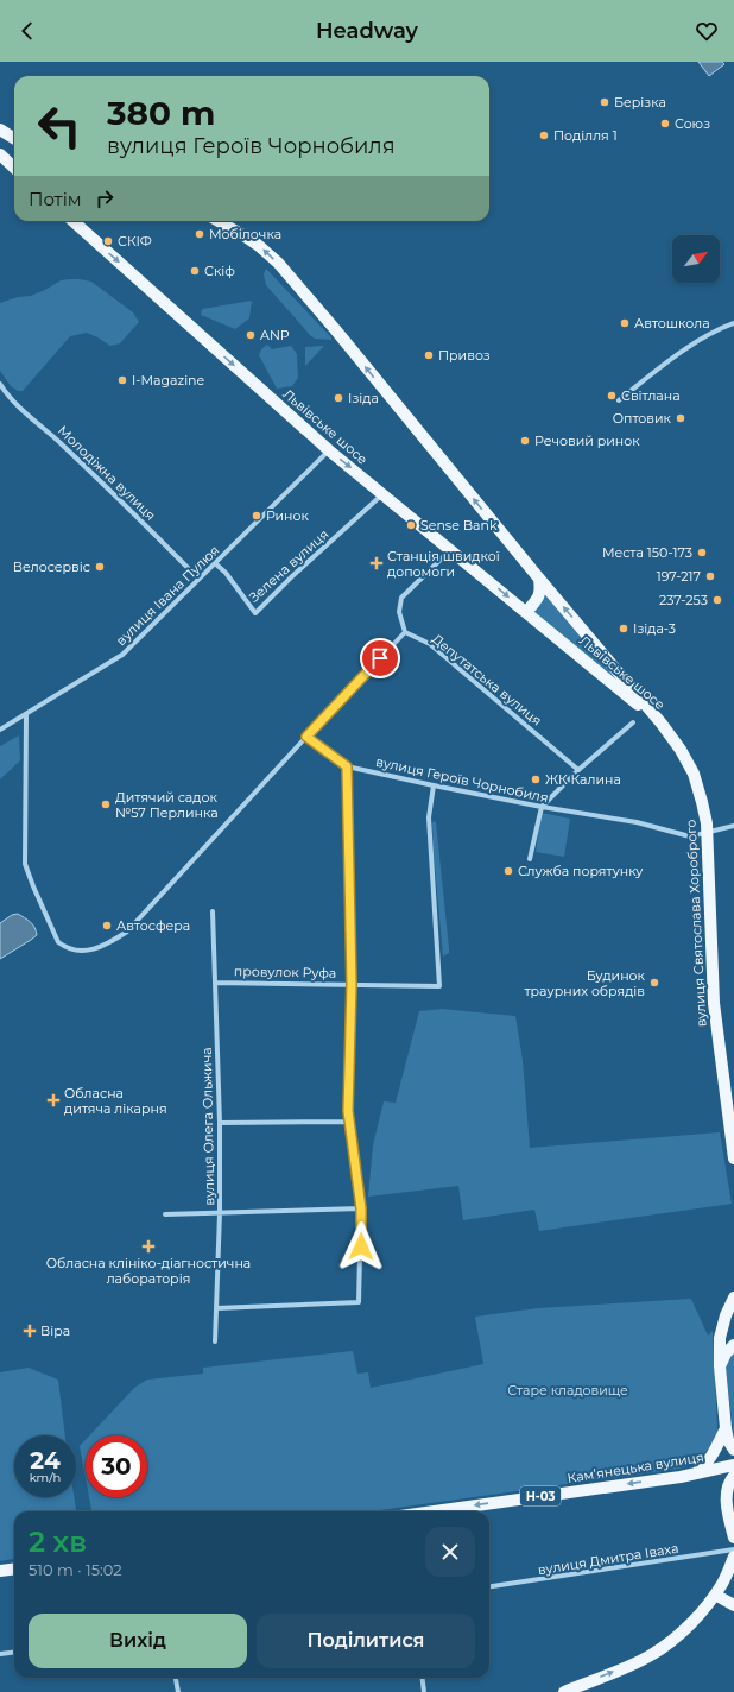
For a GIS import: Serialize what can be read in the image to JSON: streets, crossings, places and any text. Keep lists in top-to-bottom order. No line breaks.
{"streets":{"main road":["Львівське шосе","вулиця Святослава Хороброго","Камʼянецька вулиця","Н-03"],"street":["Молодіжна вулиця","Зелена вулиця","вулиця Івана Пулюя","Депутатська вулиця","вулиця Героїв Чорнобиля","провулок Руфа","вулиця Олега Ольжича","вулиця Дмитра Іваха"]},"crossings":[["Львівське шосе","Зелена вулиця"],["Львівське шосе","вулиця Івана Пулюя"],["Львівське шосе","вулиця Святослава Хороброго"],["Молодіжна вулиця","вулиця Івана Пулюя"],["Зелена вулиця","вулиця Івана Пулюя"],["вулиця Героїв Чорнобиля","вулиця Святослава Хороброго"],["вулиця Героїв Чорнобиля","провулок Руфа"],["провулок Руфа","вулиця Олега Ольжича"]],"one_way":["Камʼянецька вулиця"],"parks":["Старе кладовище"],"places":{"other":["Берізка","Союз","Поділля 1","Мобілочка","СКІФ","Скіф","Автошкола","ANP","Привоз","I-Magazine","Світлана","Ізіда","Оптовик","Речовий ринок","Ринок","Sense Bank","Места 150-173","Велосервіс","197-217","237-253","Ізіда-3","ЖК Калина","Дитячий садок №57 Перлинка","Служба порятунку","Автосфера","Будинок траурних обрядів"],"health":["Станція швидкої допомоги","Обласна дитяча лікарня","Обласна клініко-діагностична лабораторія","Віра"]},"north":"top right","page":{"header":"Headway","turn":["380 m","вулиця Героїв Чорнобиля"],"then":"Потім","speed":"24 km/h","limit":"30","heading":["2 хв","510 m · 15:02"],"buttons":["Вихід","Поділитися"]}}
